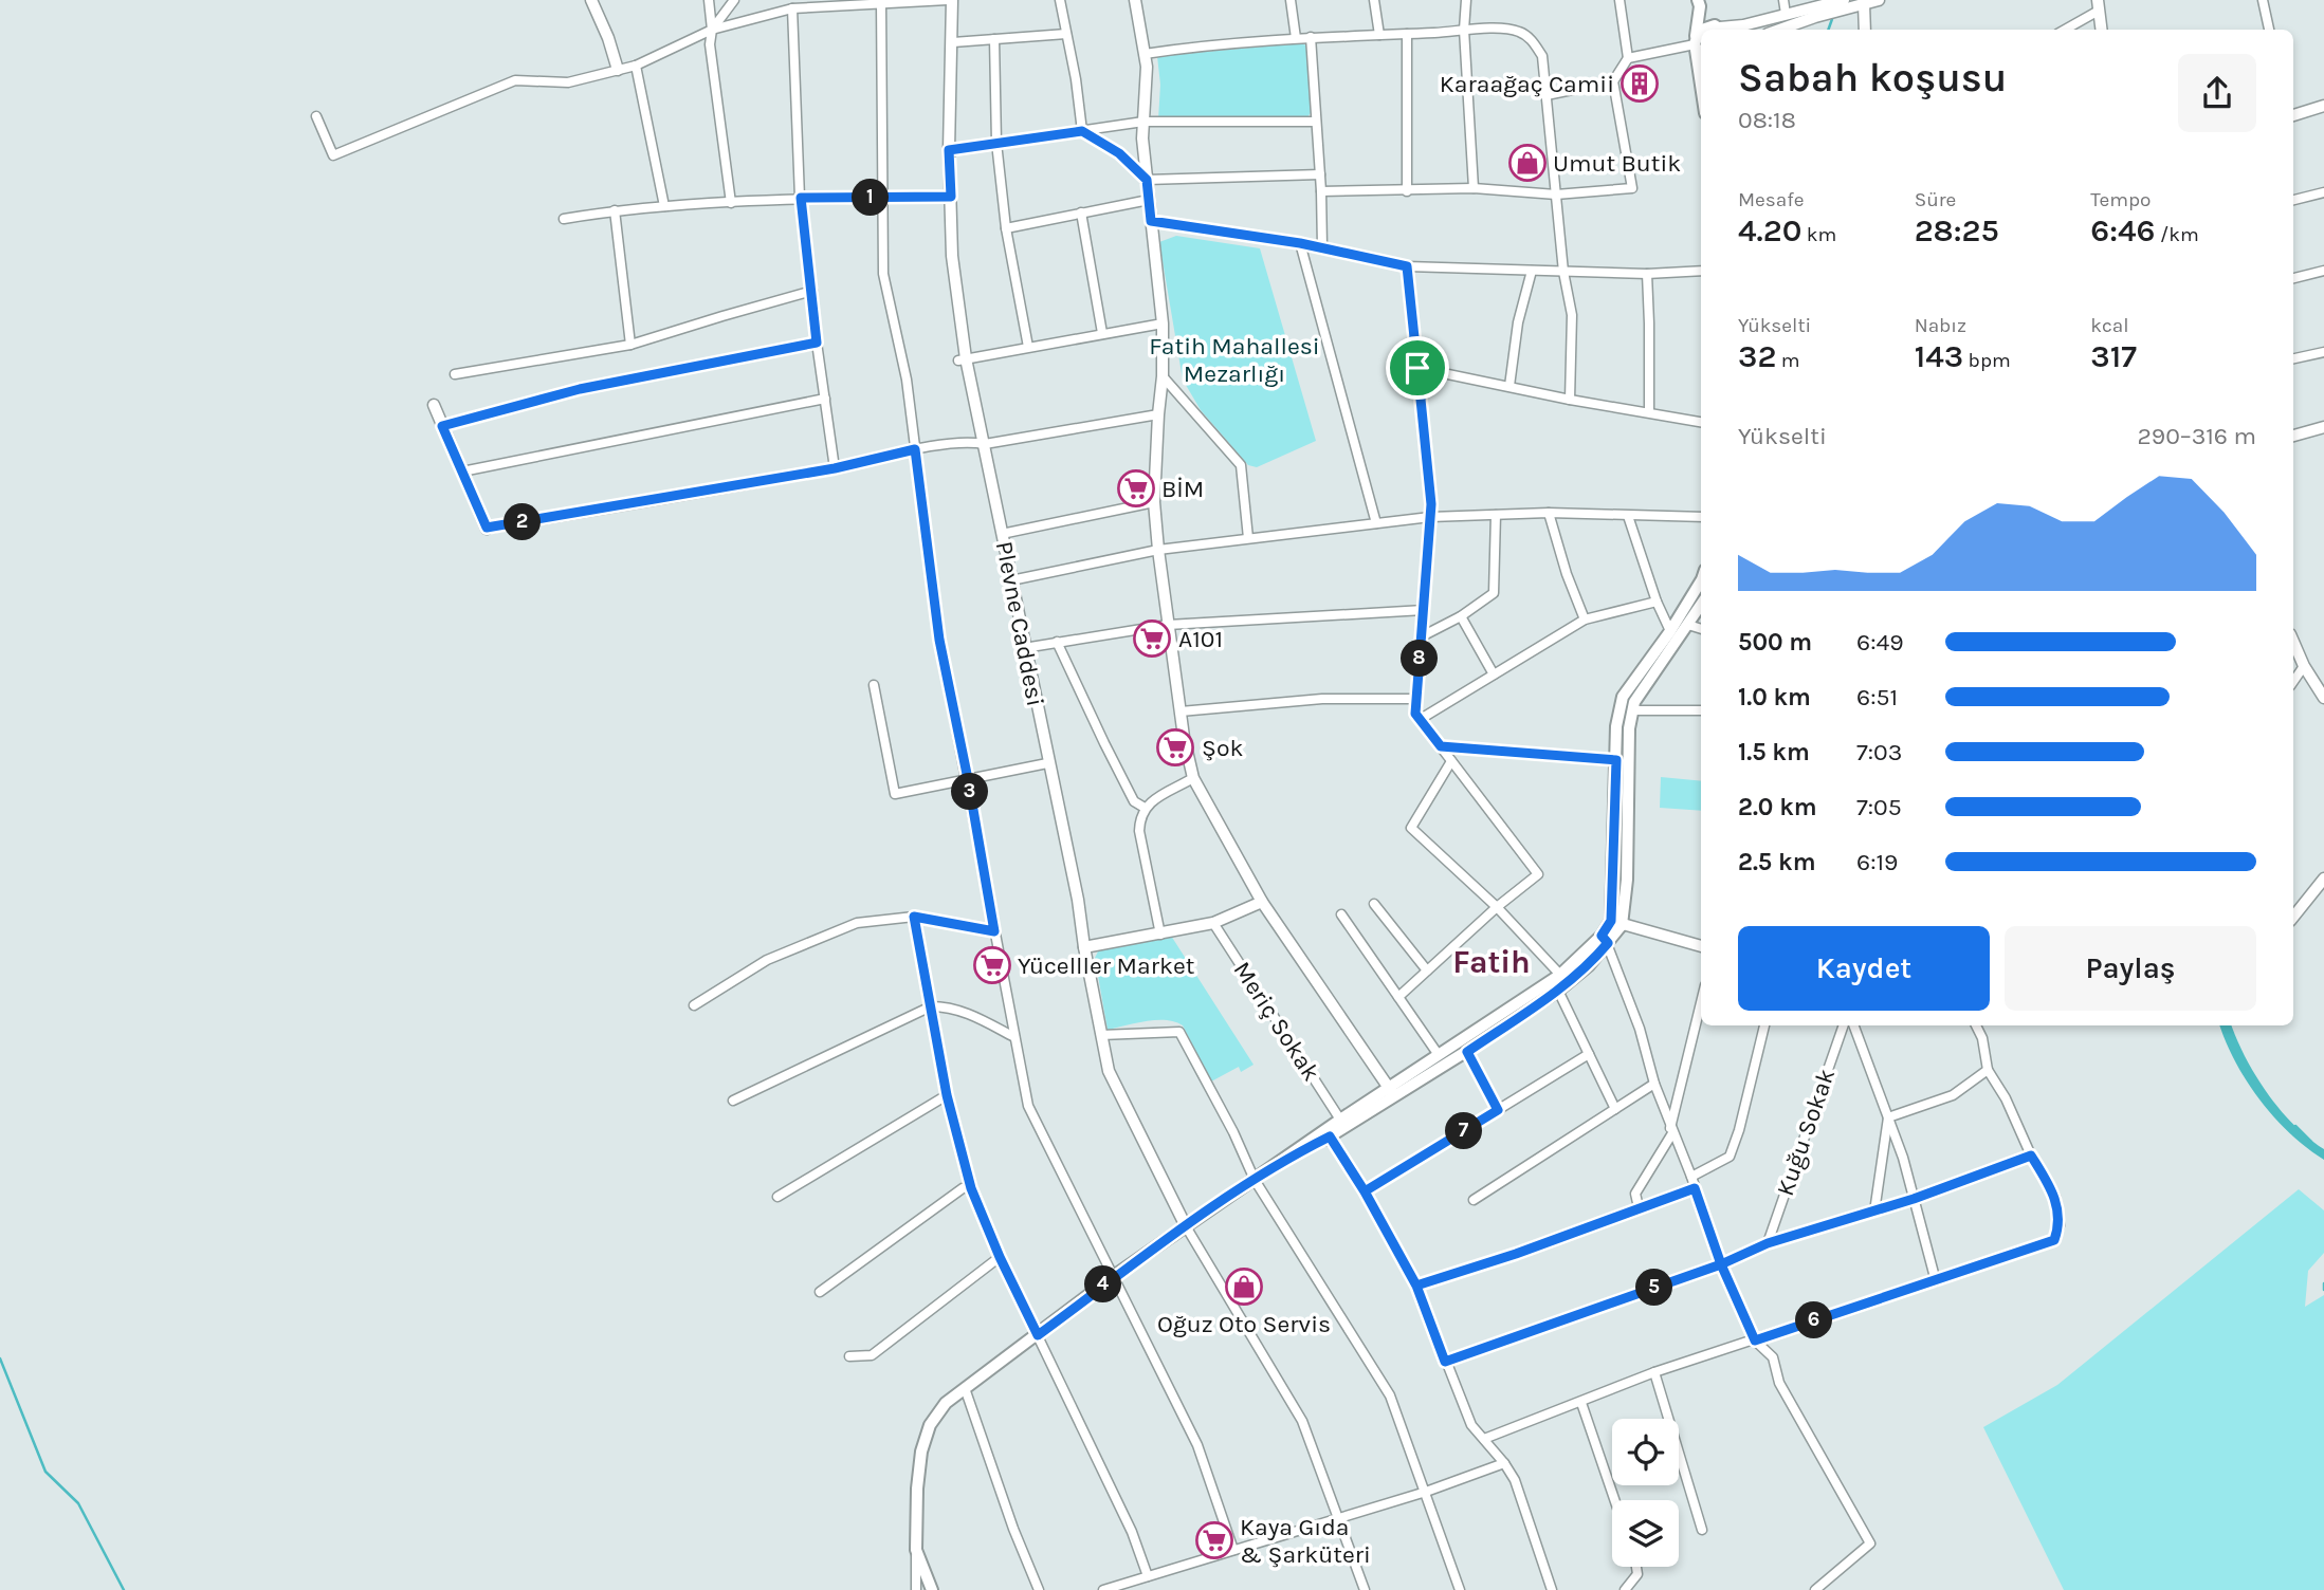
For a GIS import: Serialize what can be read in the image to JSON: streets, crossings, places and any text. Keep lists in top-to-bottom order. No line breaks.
{"streets":{"street":["Plevne Caddesi","Meriç Sokak","Kuğu Sokak"]},"districts":["Fatih"],"parks":["Fatih Mahallesi Mezarlığı"],"places":{"building":["Karaağaç Camii"],"shop":["Umut Butik","Oğuz Oto Servis"],"supermarket":["BİM","A101","Şok","Yücelller Market","Kaya Gıda & Şarküteri"]},"page":{"heading":["Sabah koşusu","08:18"],"stats":[["Mesafe","4.20 km"],["Süre","28:25"],["Tempo","6:46 /km"],["Yükselti","32 m"],["Nabız","143 bpm"],["kcal","317"]],"pins":["1","2","8","3","7","4","5","6"],"chart":["Yükselti","290–316 m"],"list":[{"name":"500 m","note":"6:49"},{"name":"1.0 km","note":"6:51"},{"name":"1.5 km","note":"7:03"},{"name":"2.0 km","note":"7:05"},{"name":"2.5 km","note":"6:19"}],"buttons":["Kaydet","Paylaş"]}}
